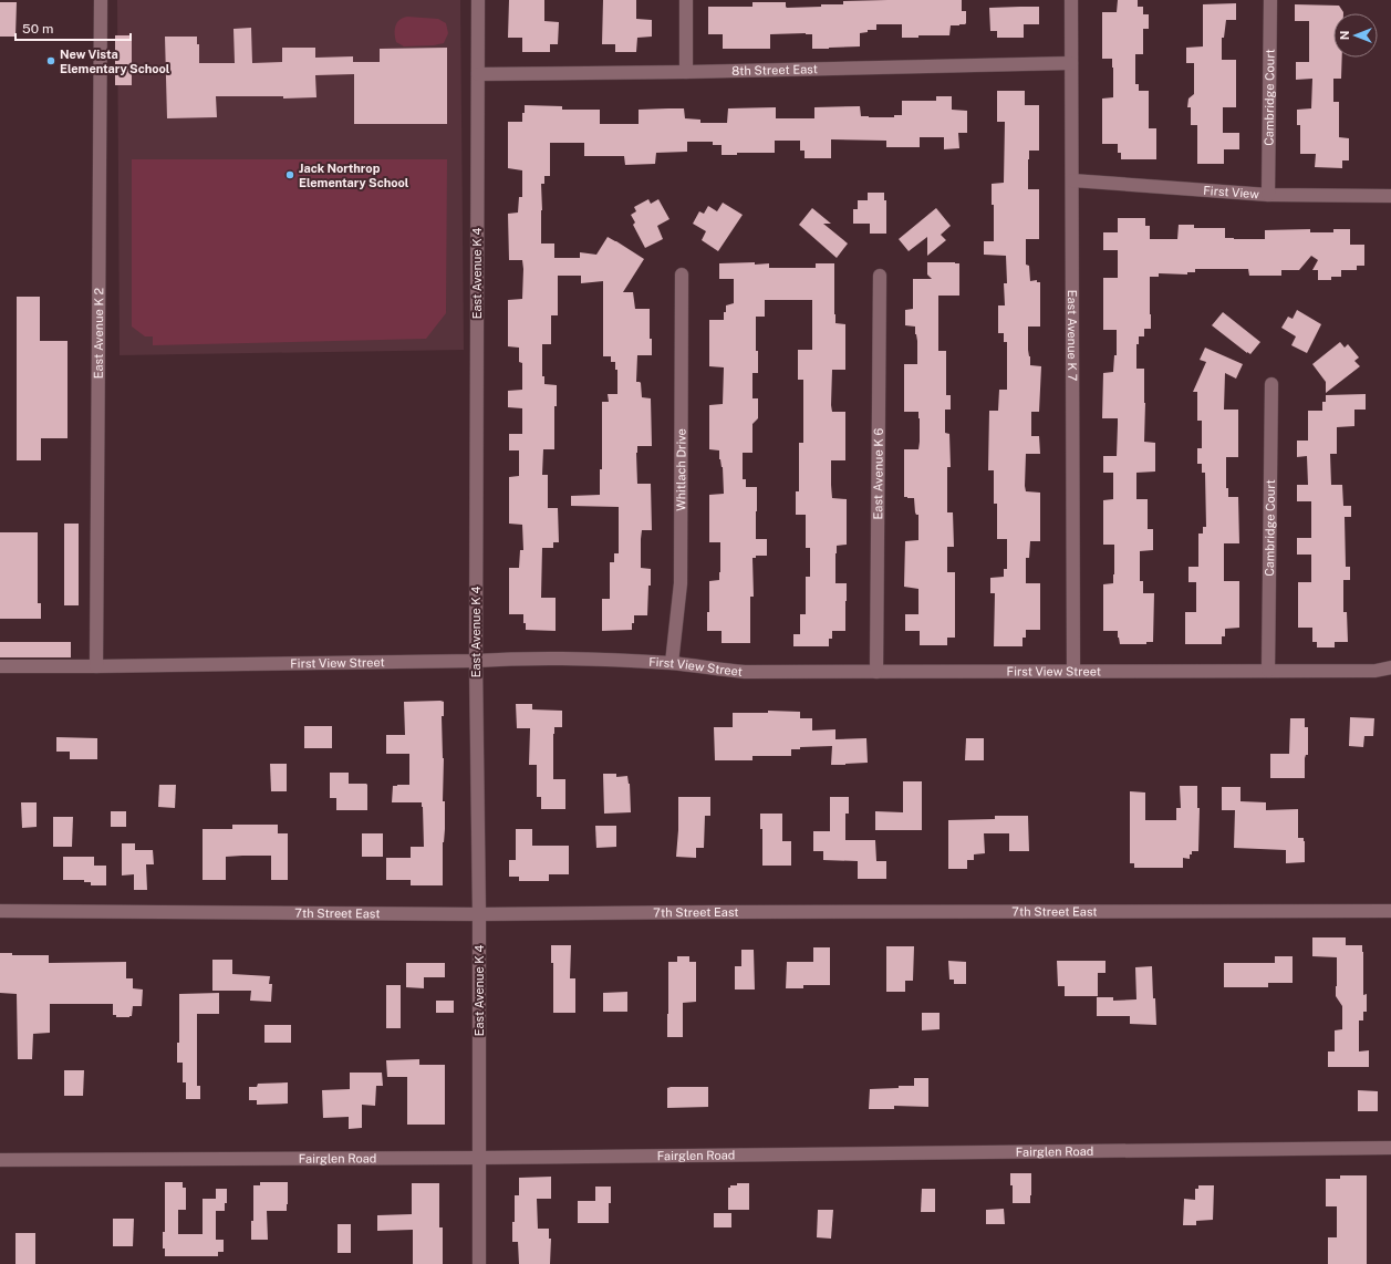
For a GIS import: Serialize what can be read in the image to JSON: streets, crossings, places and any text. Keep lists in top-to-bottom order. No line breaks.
{"streets":{"street":["8th Street East","Cambridge Court","First View","East Avenue K 4","East Avenue K 2","East Avenue K 7","Whitlach Drive","East Avenue K 6","First View Street","7th Street East","Fairglen Road"]},"crossings":[["8th Street East","East Avenue K 4"],["8th Street East","East Avenue K 7"],["Cambridge Court","First View"],["Cambridge Court","First View Street"],["First View","East Avenue K 7"],["East Avenue K 4","First View Street"],["East Avenue K 4","7th Street East"],["East Avenue K 4","Fairglen Road"],["East Avenue K 2","First View Street"],["East Avenue K 7","First View Street"],["Whitlach Drive","First View Street"],["East Avenue K 6","First View Street"]],"places":["New Vista Elementary School","Jack Northrop Elementary School"],"scale_bar":"50 m","north":"left"}
